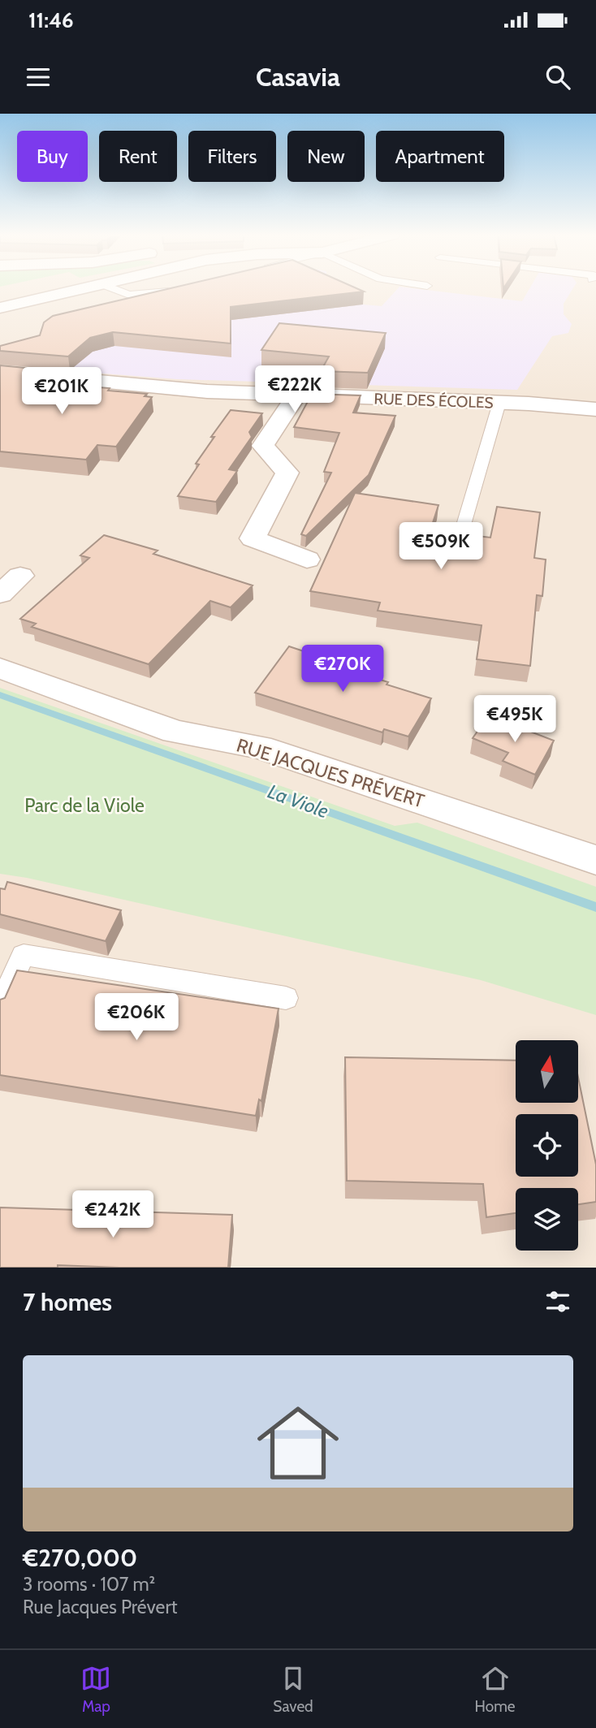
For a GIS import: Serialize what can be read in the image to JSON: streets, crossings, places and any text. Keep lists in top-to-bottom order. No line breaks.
{"streets":{"street":["RUE DES ÉCOLES","RUE JACQUES PRÉVERT"]},"water":["La Viole"],"parks":["Parc de la Viole"],"north":"top","page":{"status":"11:46","header":"Casavia","chip":["Buy","Rent","Filters","New","Apartment"],"price":["€222K","€201K","€509K","€270K","€495K","€206K","€242K"],"heading":"7 homes","list":[{"name":"€270,000","note":"3 rooms · 107 m² · Rue Jacques Prévert"}],"tabs":["Map","Saved","Home"]}}
